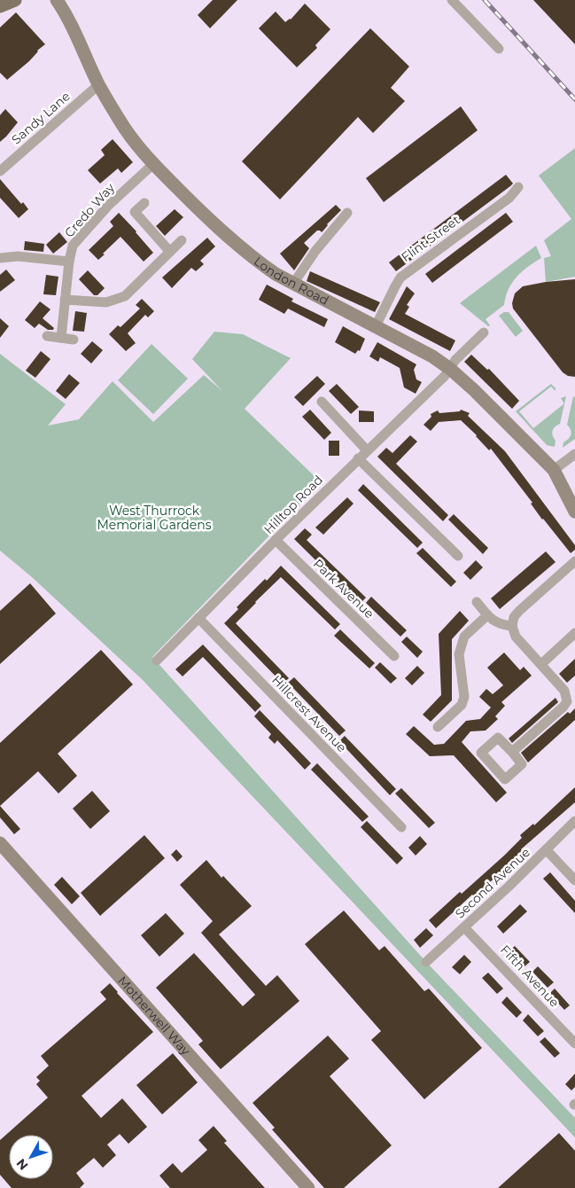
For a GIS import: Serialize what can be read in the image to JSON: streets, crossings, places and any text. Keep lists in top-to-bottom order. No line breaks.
{"streets":{"street":["Sandy Lane","Credo Way","Flint Street","London Road","Hilltop Road","Park Avenue","Hillcrest Avenue","Second Avenue","Fifth Avenue","Motherwell Way"]},"crossings":[["Sandy Lane","London Road"],["Credo Way","London Road"],["Flint Street","London Road"],["London Road","Hilltop Road"],["Hilltop Road","Park Avenue"],["Hilltop Road","Hillcrest Avenue"],["Second Avenue","Fifth Avenue"]],"parks":["West Thurrock Memorial Gardens"],"north":"bottom left"}
